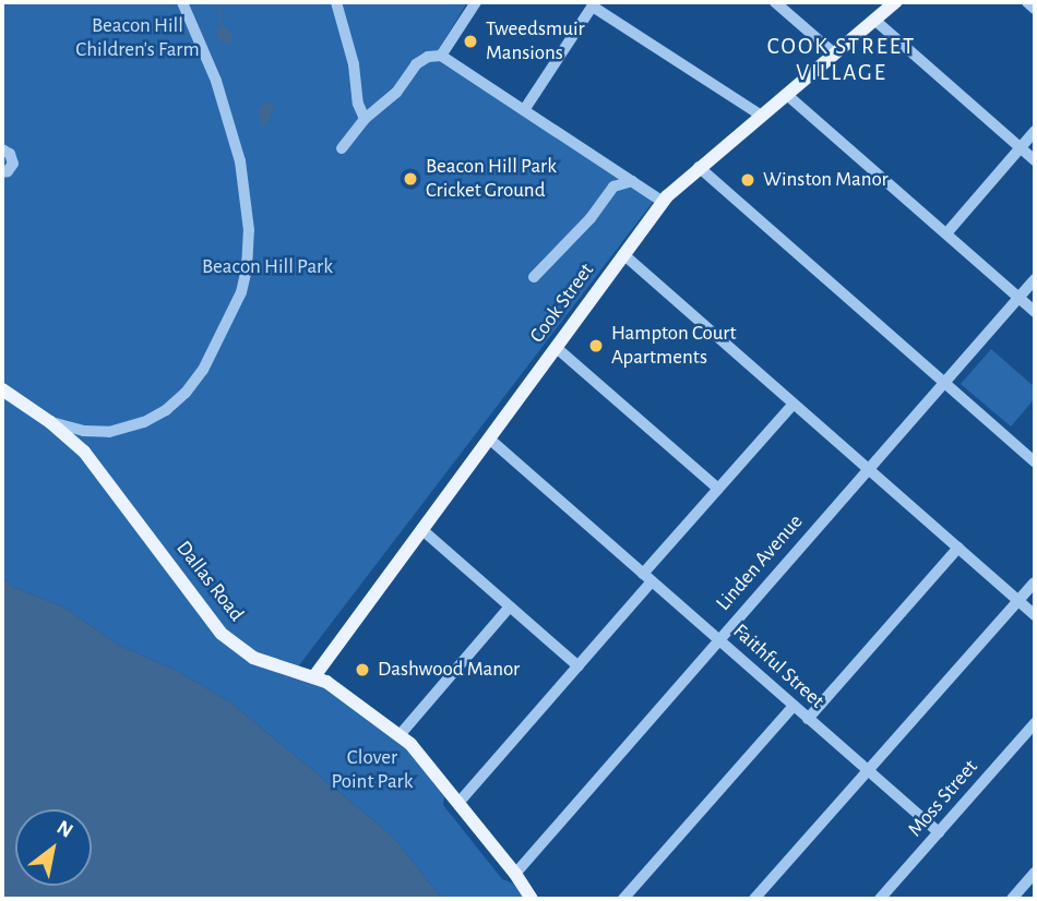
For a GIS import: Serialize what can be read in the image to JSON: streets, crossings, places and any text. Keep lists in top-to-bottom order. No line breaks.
{"streets":{"main road":["Cook Street","Dallas Road"],"street":["Linden Avenue","Faithful Street","Moss Street"]},"crossings":[["Cook Street","Dallas Road"],["Cook Street","Faithful Street"],["Linden Avenue","Dallas Road"],["Linden Avenue","Faithful Street"],["Faithful Street","Moss Street"]],"districts":["COOK STREET VILLAGE"],"parks":["Beacon Hill Children's Farm","Beacon Hill Park","Clover Point Park"],"places":["Tweedsmuir Mansions","Beacon Hill Park Cricket Ground","Winston Manor","Hampton Court Apartments","Dashwood Manor"],"north":"top right"}
